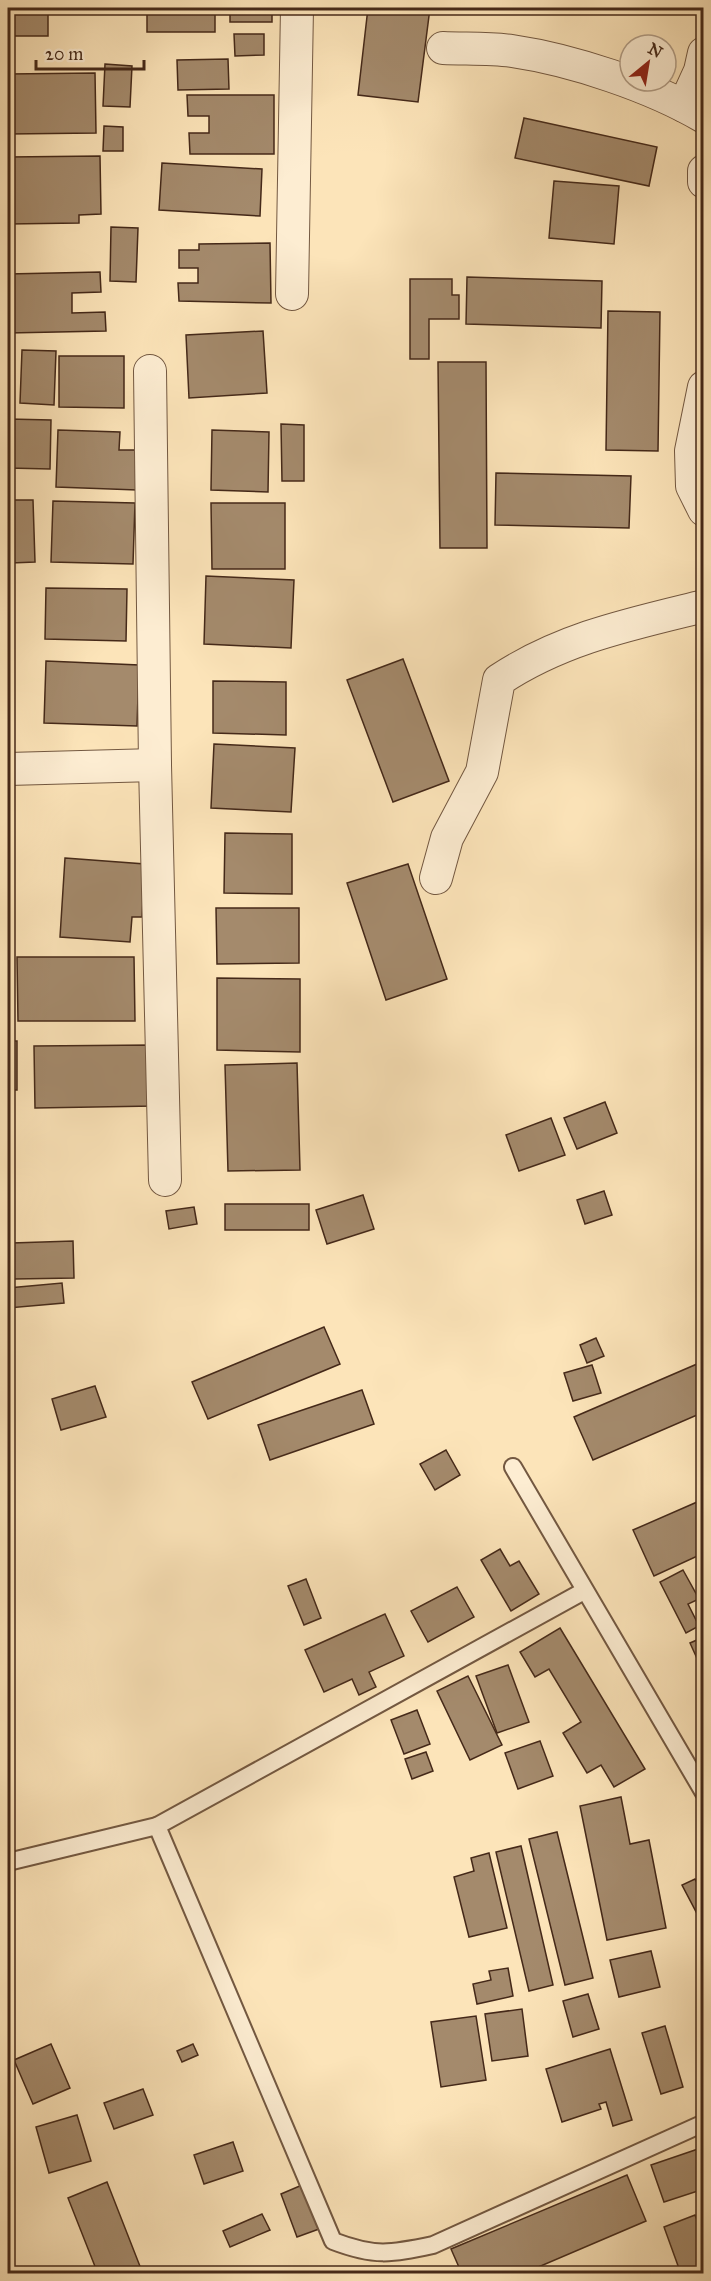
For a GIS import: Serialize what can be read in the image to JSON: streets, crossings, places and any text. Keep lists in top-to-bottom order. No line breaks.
{"scale_bar":"20 m","north":"top right"}
